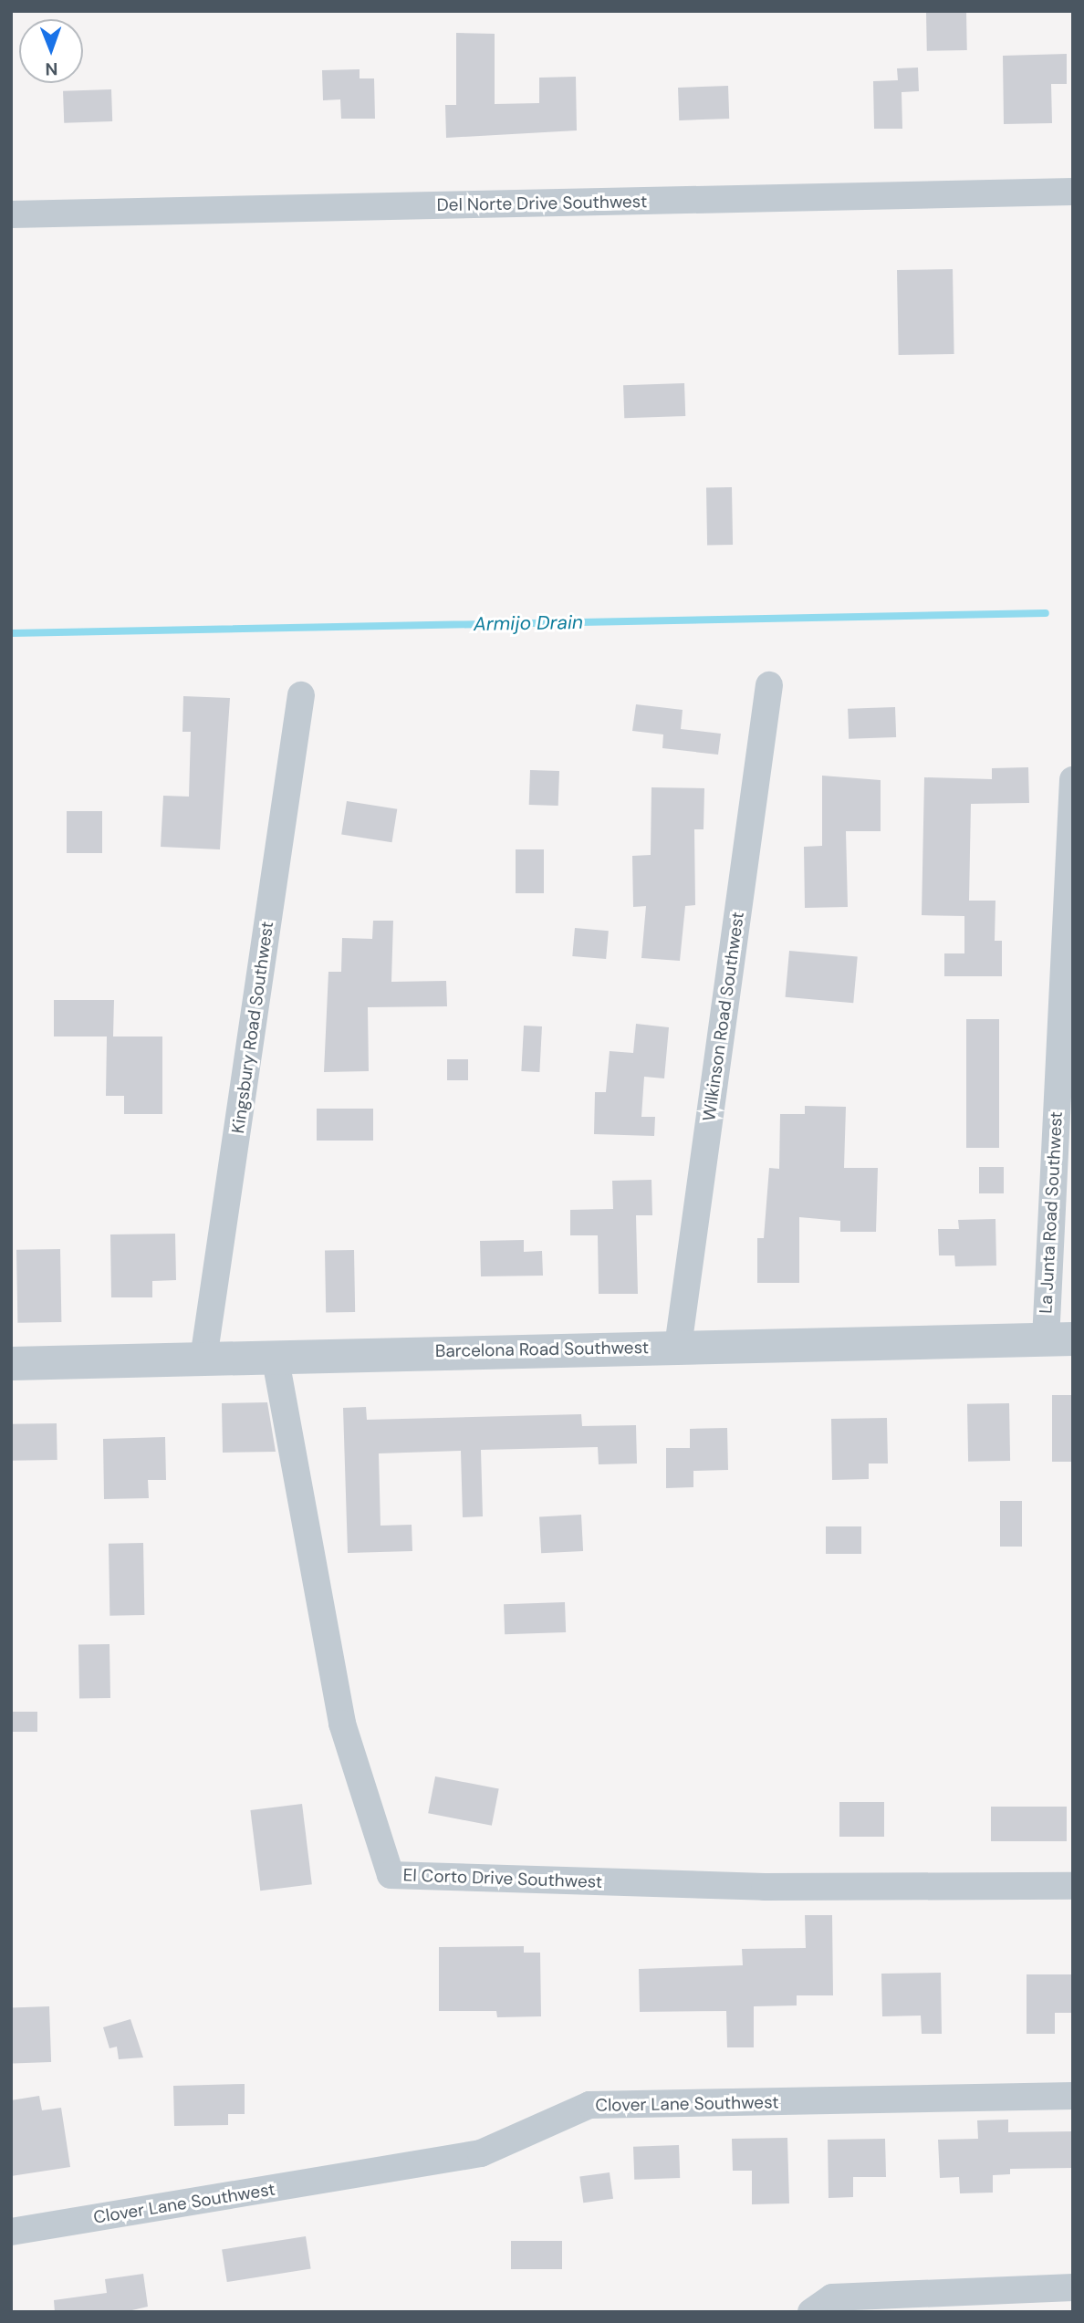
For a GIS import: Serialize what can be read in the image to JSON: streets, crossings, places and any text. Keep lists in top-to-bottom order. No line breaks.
{"streets":{"street":["Del Norte Drive Southwest","Wilkinson Road Southwest","Kingsbury Road Southwest","La Junta Road Southwest","Barcelona Road Southwest","El Corto Drive Southwest","Clover Lane Southwest"]},"crossings":[["Wilkinson Road Southwest","Barcelona Road Southwest"],["Kingsbury Road Southwest","Barcelona Road Southwest"],["La Junta Road Southwest","Barcelona Road Southwest"],["Barcelona Road Southwest","El Corto Drive Southwest"]],"water":["Armijo Drain"],"north":"bottom"}
